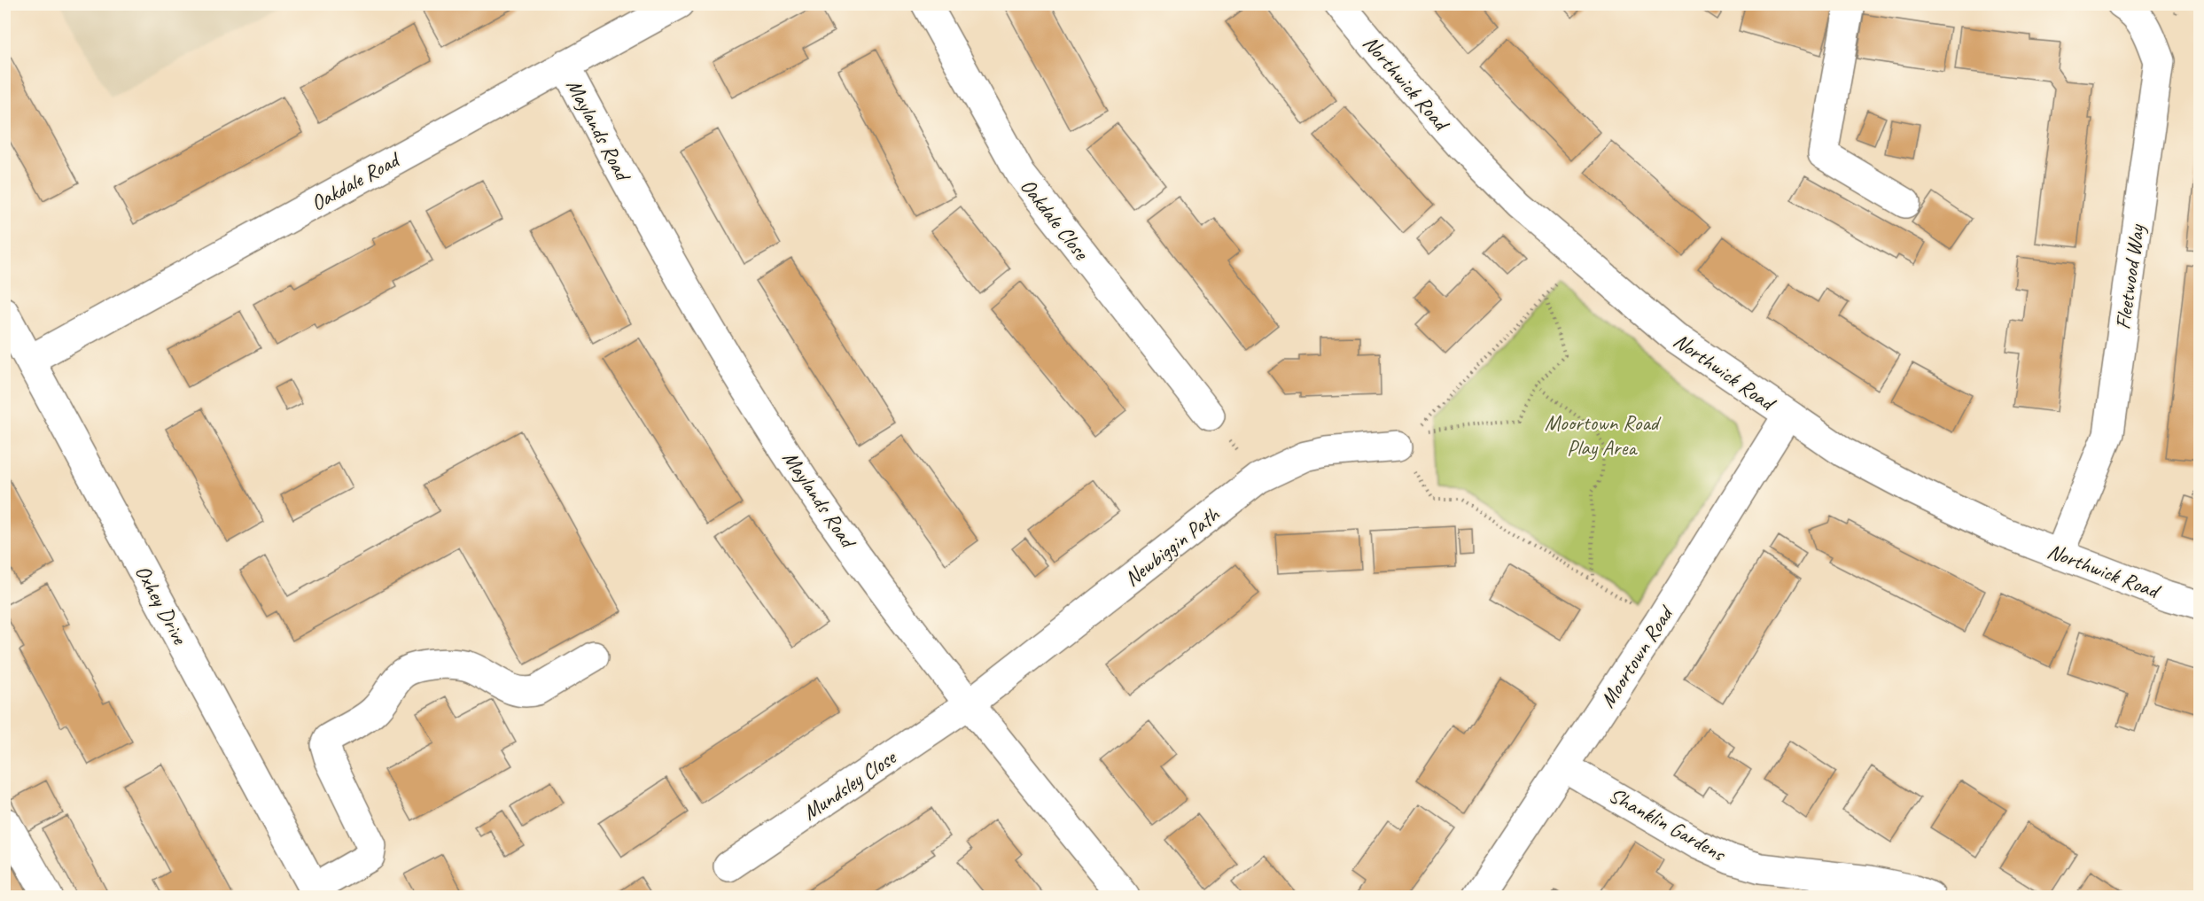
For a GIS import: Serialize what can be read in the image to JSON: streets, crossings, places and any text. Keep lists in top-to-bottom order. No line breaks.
{"streets":{"street":["Northwick Road","Maylands Road","Oakdale Road","Oakdale Close","Fleetwood Way","Newbiggin Path","Oxhey Drive","Moortown Road","Mundsley Close","Shanklin Gardens"]},"crossings":[["Northwick Road","Fleetwood Way"],["Northwick Road","Moortown Road"],["Maylands Road","Oakdale Road"],["Maylands Road","Newbiggin Path"],["Maylands Road","Mundsley Close"],["Oakdale Road","Oxhey Drive"],["Newbiggin Path","Mundsley Close"],["Moortown Road","Shanklin Gardens"]],"parks":["Moortown Road Play Area"]}
